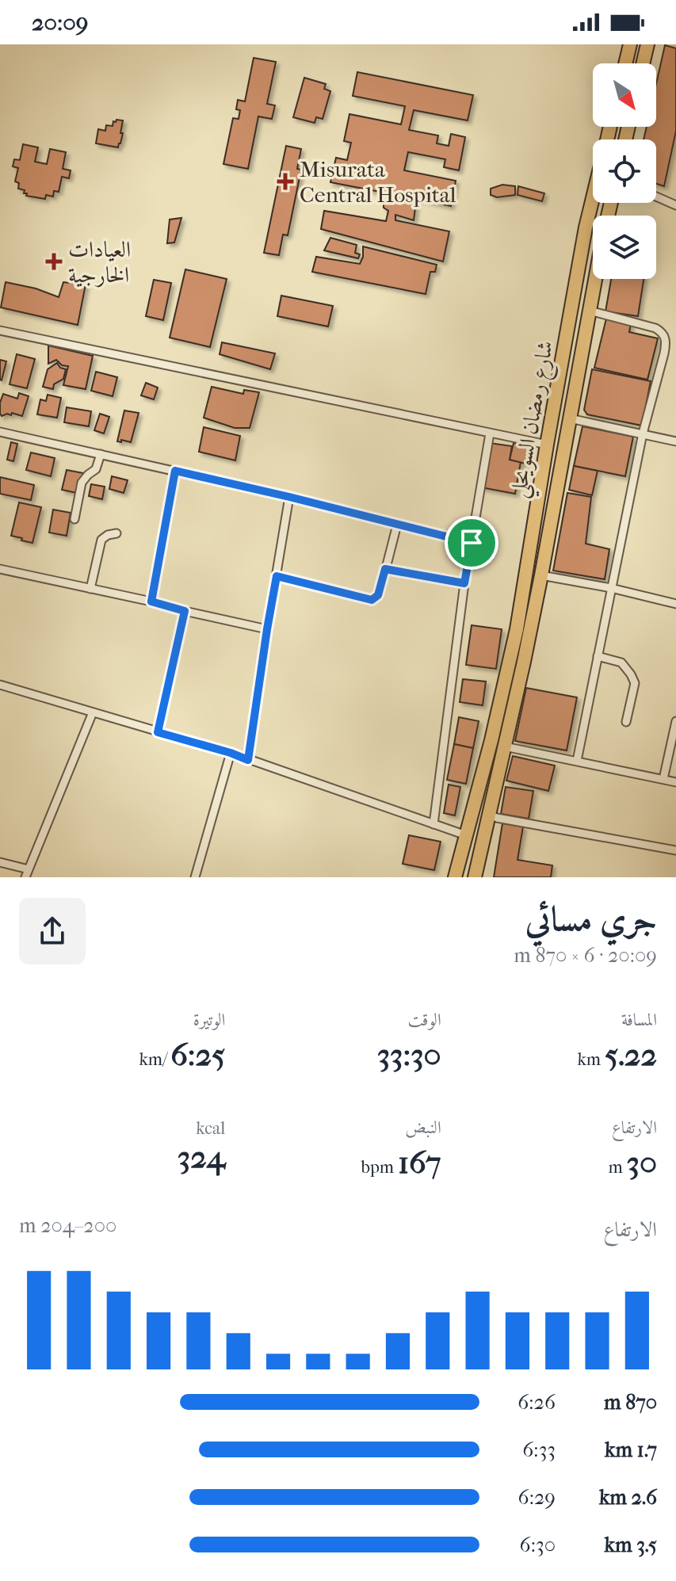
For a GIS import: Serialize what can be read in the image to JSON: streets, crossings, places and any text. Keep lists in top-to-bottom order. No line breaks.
{"streets":{"main road":["شارع رمضان السويحلي"]},"places":{"health":["Misurata Central Hospital","العيادات الخارجية"]},"north":"bottom right","page":{"status":"20:09","heading":["جري مسائي","20:09 · 6 × 870 m"],"stats":[["المسافة","5.22 km"],["الوقت","33:30"],["الوتيرة","6:25 /km"],["الارتفاع","30 m"],["النبض","167 bpm"],["kcal","324"]],"chart":["الارتفاع","200–204 m"],"list":[{"name":"870 m","note":"6:26"},{"name":"1.7 km","note":"6:33"},{"name":"2.6 km","note":"6:29"},{"name":"3.5 km","note":"6:30"}]}}
